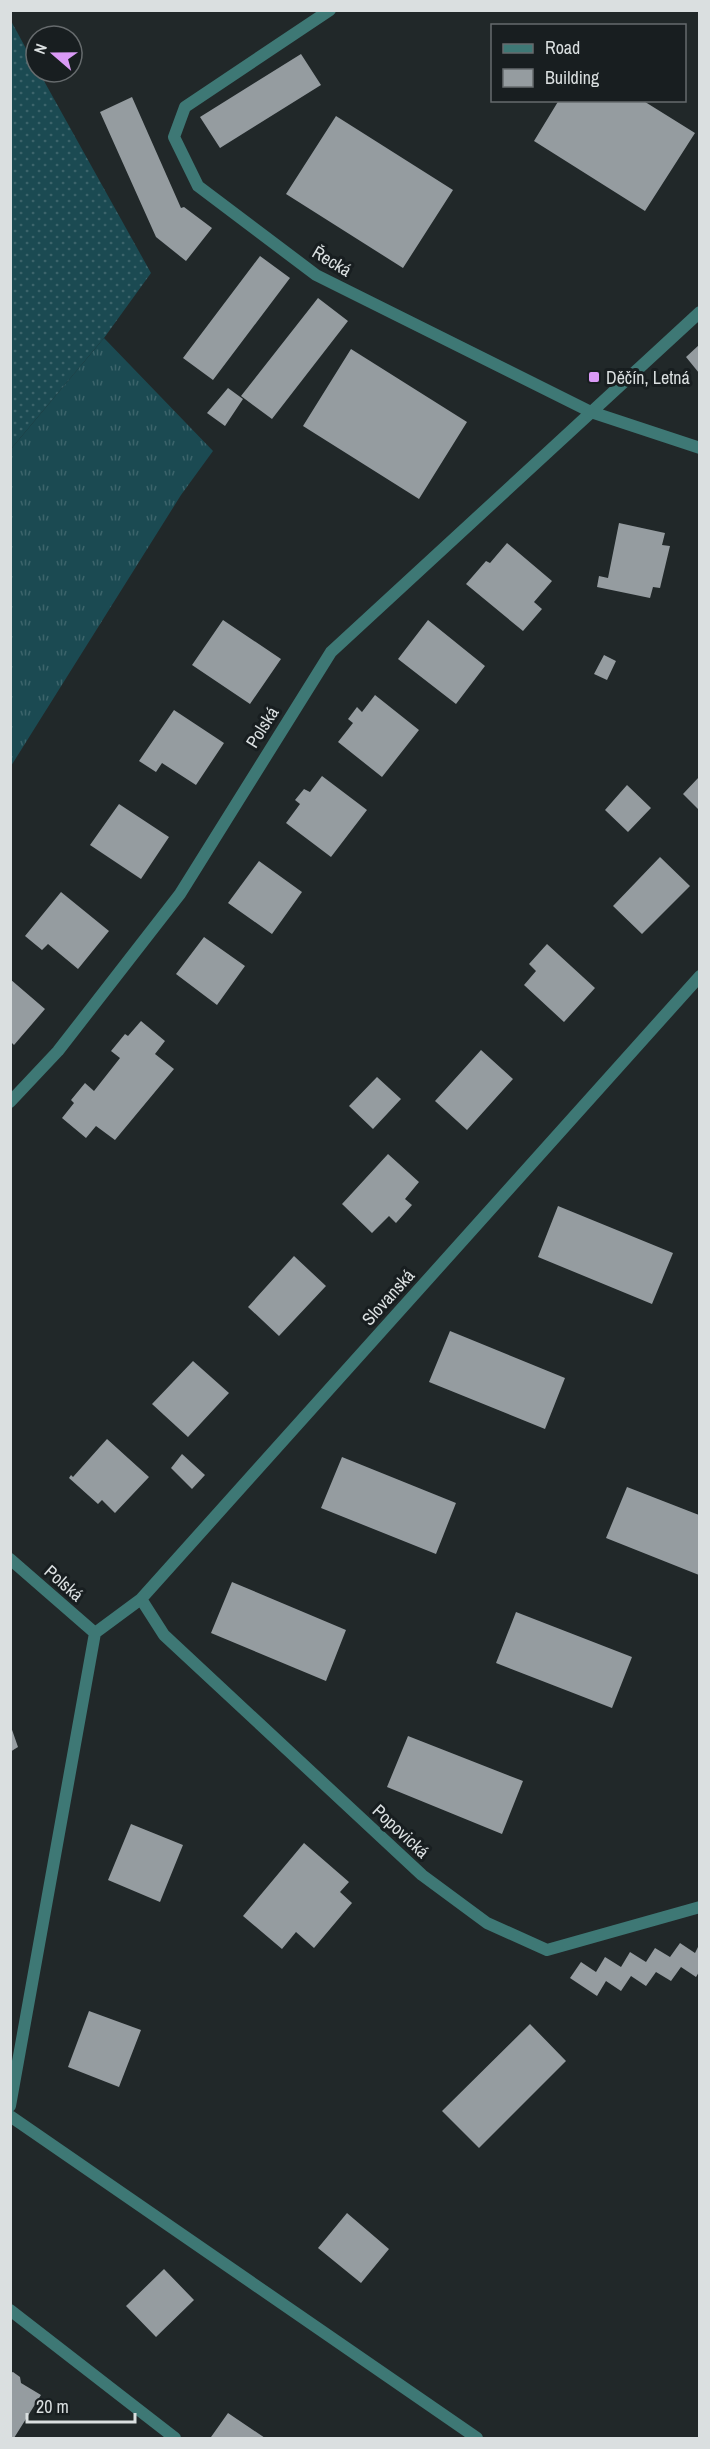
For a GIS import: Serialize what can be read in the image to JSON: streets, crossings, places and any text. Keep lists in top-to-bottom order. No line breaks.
{"streets":{"street":["Řecká","Polská","Slovanská","Popovická"]},"crossings":[["Řecká","Polská"],["Polská","Slovanská"],["Slovanská","Popovická"]],"places":{"transit":["Děčín, Letná"]},"legend":["Road","Building"],"scale_bar":"20 m","north":"left"}
